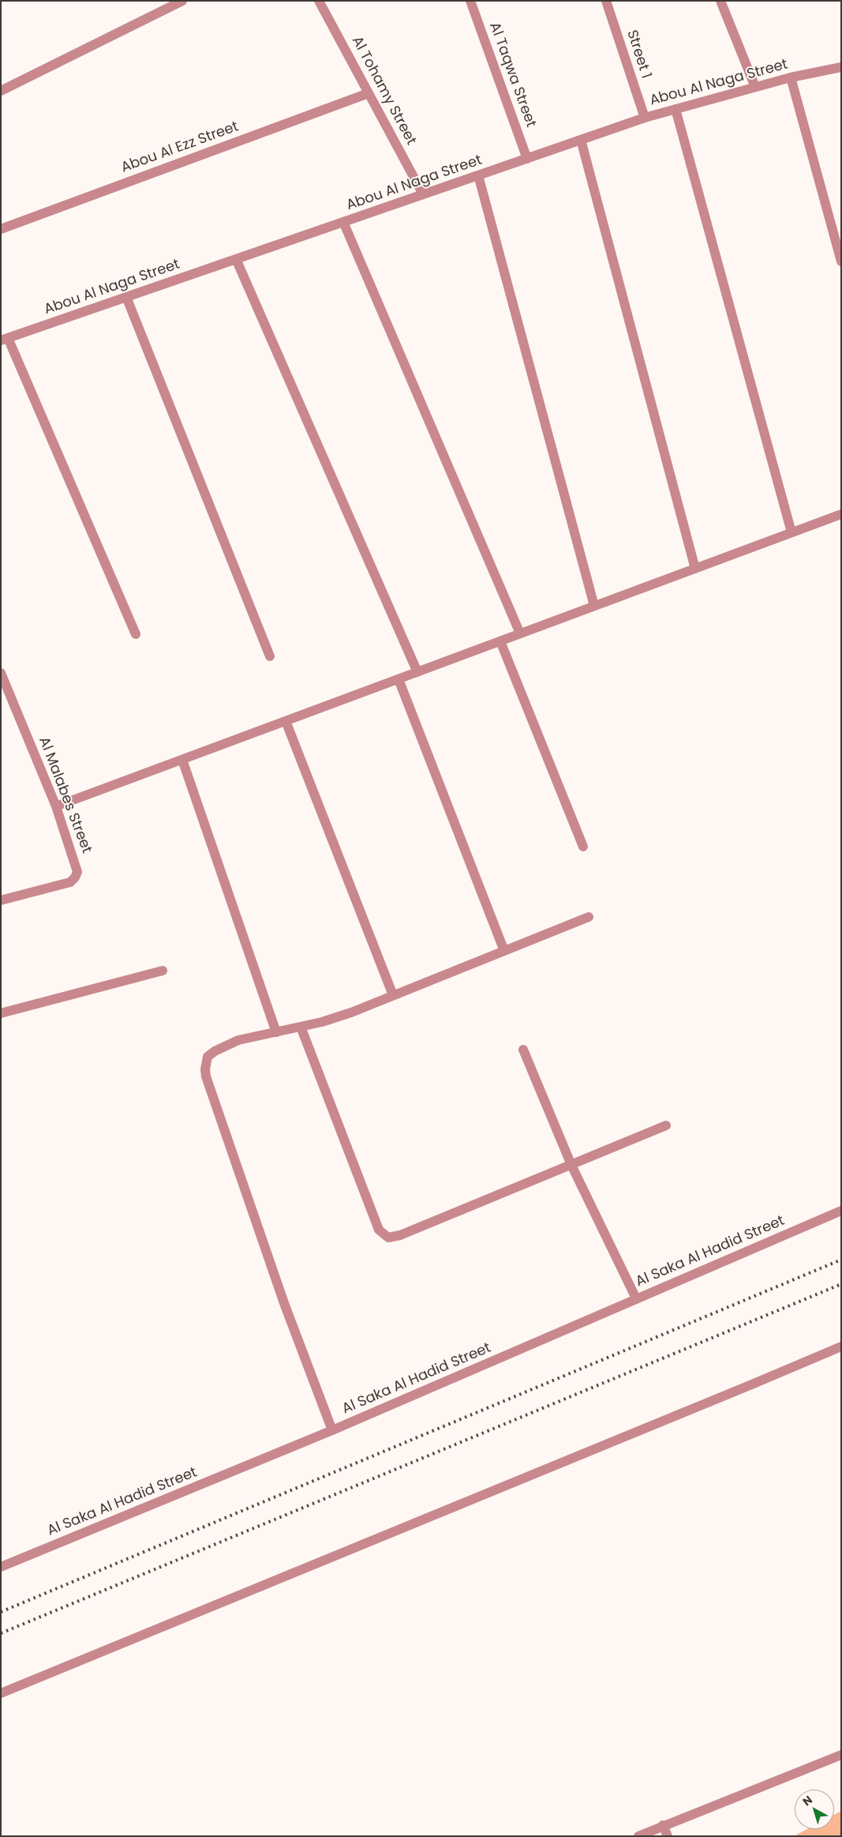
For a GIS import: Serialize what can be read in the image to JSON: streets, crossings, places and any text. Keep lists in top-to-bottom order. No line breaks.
{"streets":{"street":["Street 1","Al Taqwa Street","Abou Al Naga Street","Al Tohamy Street","Abou Al Ezz Street","Al Malabes Street","Al Saka Al Hadid Street"]},"crossings":[["Street 1","Abou Al Naga Street"],["Al Taqwa Street","Abou Al Naga Street"],["Abou Al Naga Street","Al Tohamy Street"],["Al Tohamy Street","Abou Al Ezz Street"]],"north":"top left"}
